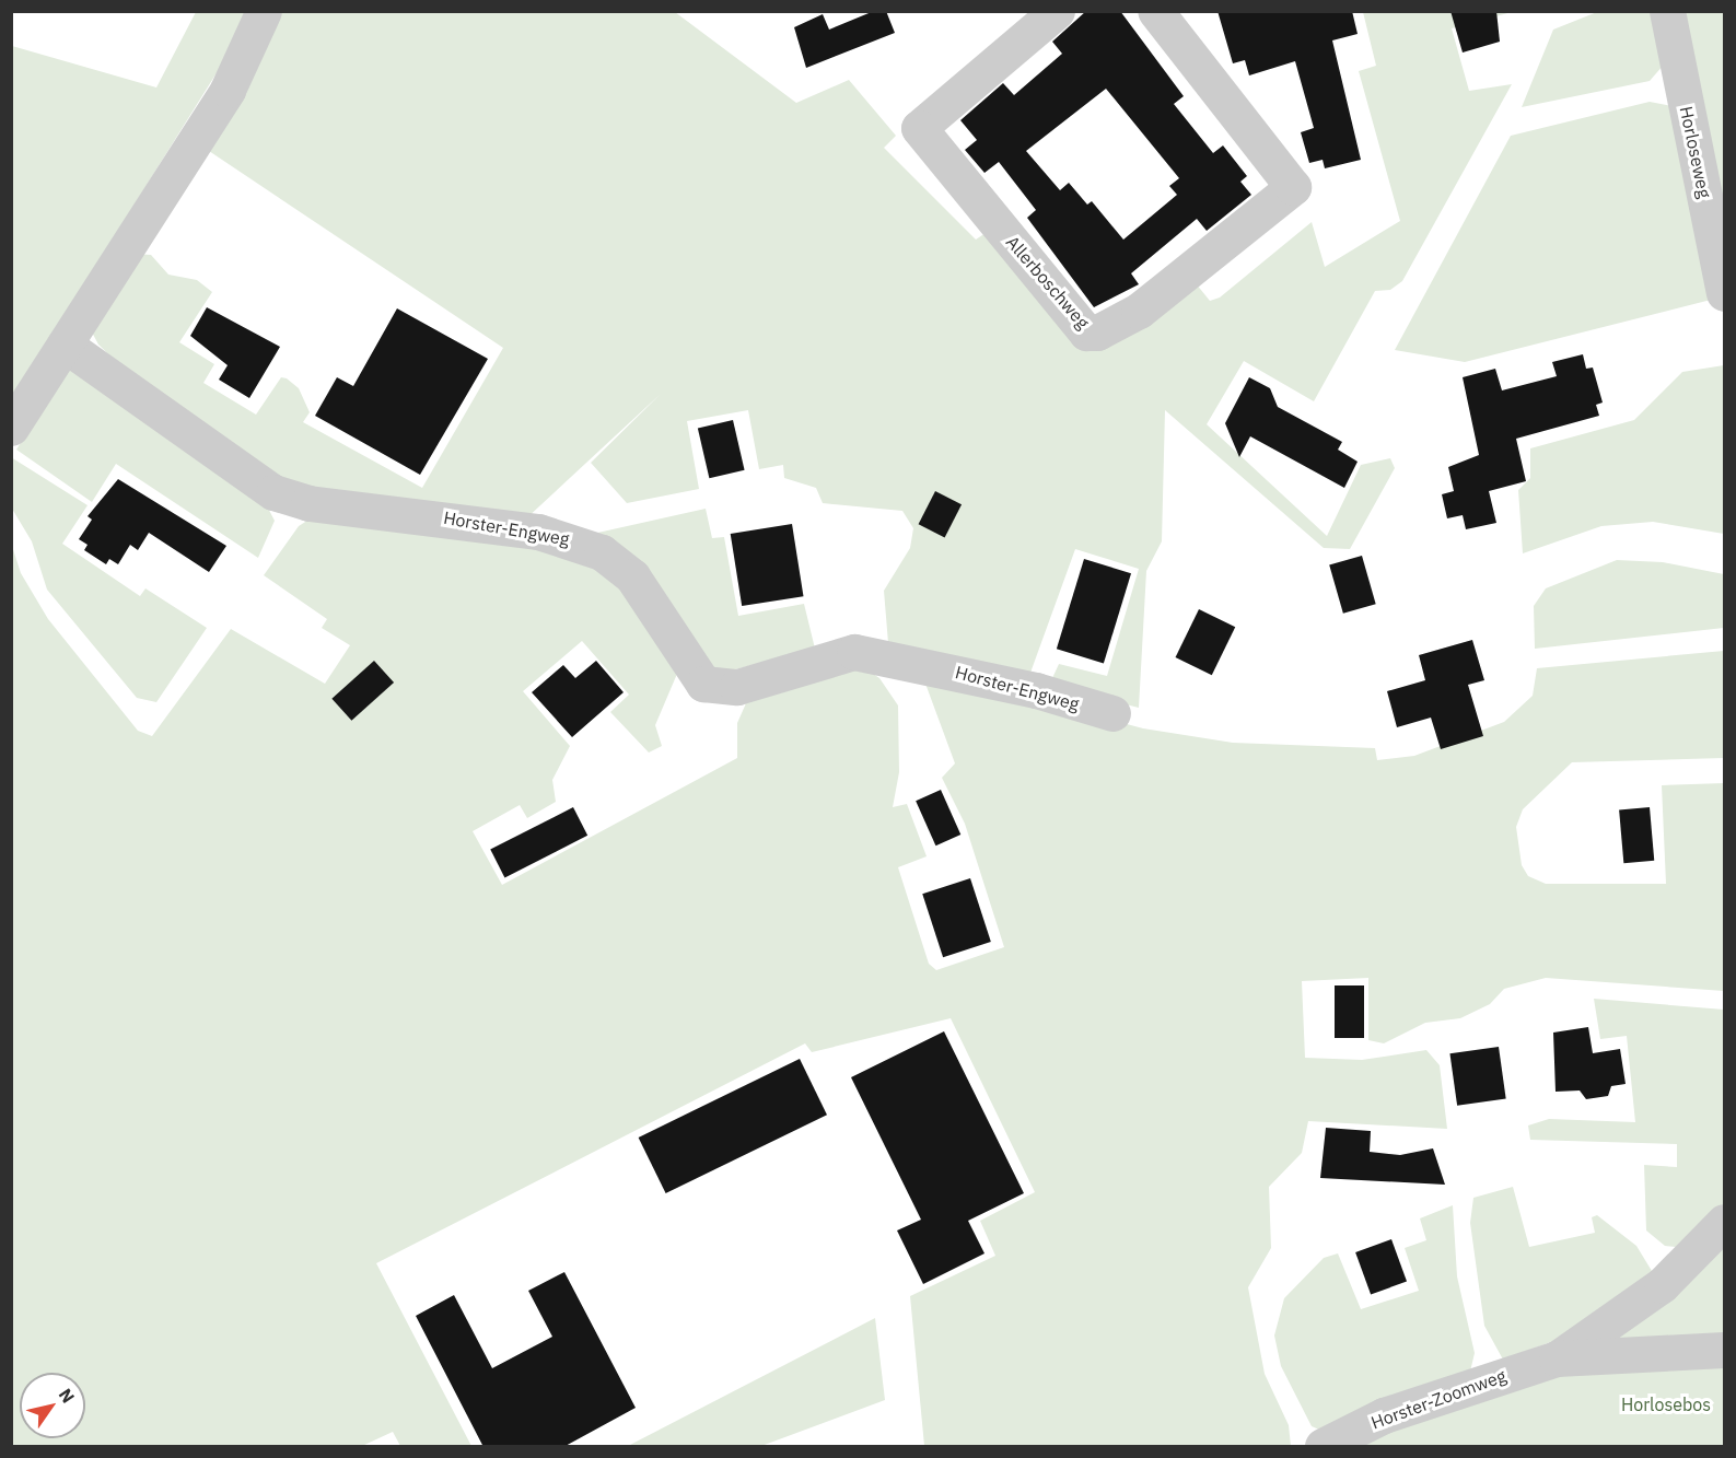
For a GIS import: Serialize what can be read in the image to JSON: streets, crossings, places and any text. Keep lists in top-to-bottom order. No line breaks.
{"streets":{"street":["Horloseweg","Allerboschweg","Horster-Engweg","Horster-Zoomweg"]},"parks":["Horlosebos"],"north":"top right"}
